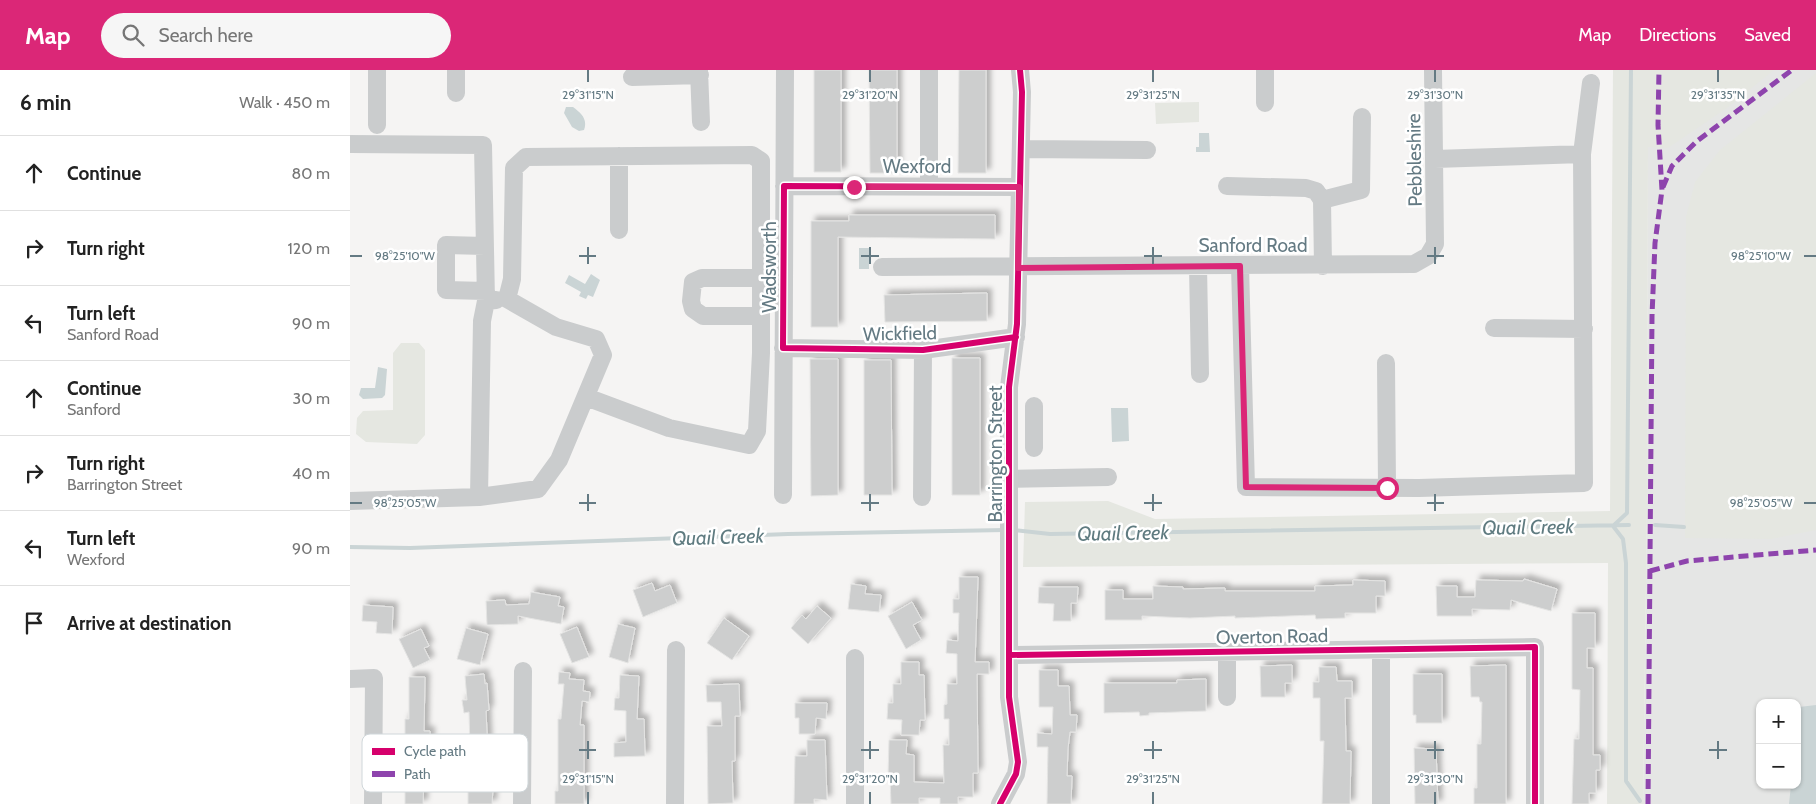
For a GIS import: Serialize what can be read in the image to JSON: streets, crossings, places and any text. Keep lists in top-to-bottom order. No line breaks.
{"streets":{"street":["Pebbleshire","Wexford","Sanford Road","Wadsworth","Wickfield","Barrington Street","Overton Road"]},"crossings":[["Pebbleshire","Sanford Road"],["Wexford","Wadsworth"],["Wexford","Barrington Street"],["Sanford Road","Barrington Street"],["Wadsworth","Wickfield"],["Wickfield","Barrington Street"],["Barrington Street","Overton Road"]],"water":["Quail Creek"],"legend":["Cycle path","Path"],"page":{"header":"Map","search":"Search here","nav":["Map","Directions","Saved"],"heading":["6 min","Walk · 450 m"],"list":[["Continue","80 m"],["Turn right","120 m"],["Turn left","Sanford Road","90 m"],["Continue","Sanford","30 m"],["Turn right","Barrington Street","40 m"],["Turn left","Wexford","90 m"],"Arrive at destination"],"map_buttons":["+","−"]},"coordinates":["29°31'15\"N","29°31'20\"N","29°31'25\"N","29°31'30\"N","29°31'35\"N","98°25'10\"W","98°25'05\"W"]}
